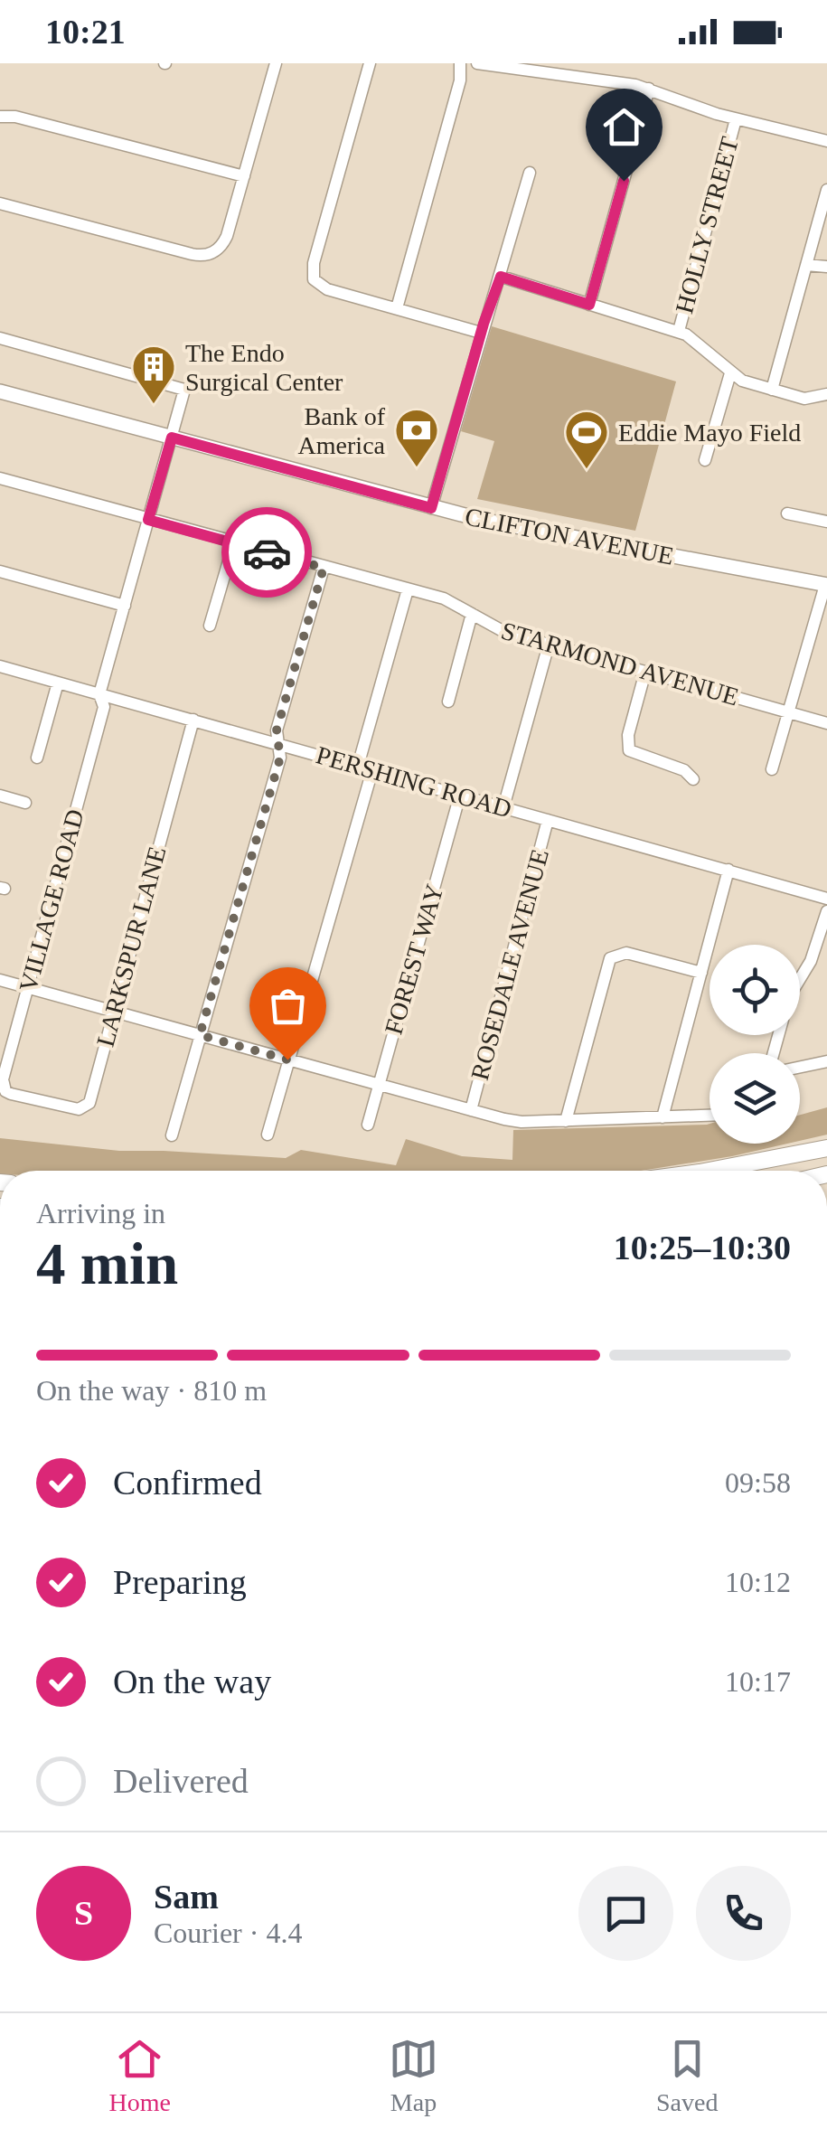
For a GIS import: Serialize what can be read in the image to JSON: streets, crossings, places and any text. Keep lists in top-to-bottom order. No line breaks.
{"streets":{"main road":["CLIFTON AVENUE"],"street":["HOLLY STREET","STARMOND AVENUE","PERSHING ROAD","VILLAGE ROAD","LARKSPUR LANE","FOREST WAY","ROSEDALE AVENUE"]},"crossings":[["CLIFTON AVENUE","VILLAGE ROAD"],["STARMOND AVENUE","VILLAGE ROAD"],["PERSHING ROAD","VILLAGE ROAD"],["PERSHING ROAD","LARKSPUR LANE"],["PERSHING ROAD","FOREST WAY"],["PERSHING ROAD","ROSEDALE AVENUE"],["VILLAGE ROAD","LARKSPUR LANE"]],"places":{"building":["The Endo Surgical Center"],"bank":["Bank of America"],"sports":["Eddie Mayo Field"]},"page":{"status":"10:21","heading":["4 min","Arriving in","10:25–10:30"],"panel":["Sam","Courier · 4.4"],"bar":"On the way · 810 m","list":[["Confirmed","09:58"],["Preparing","10:12"],["On the way","10:17"],"Delivered"],"round":"S","tabs":["Home","Map","Saved"]}}
